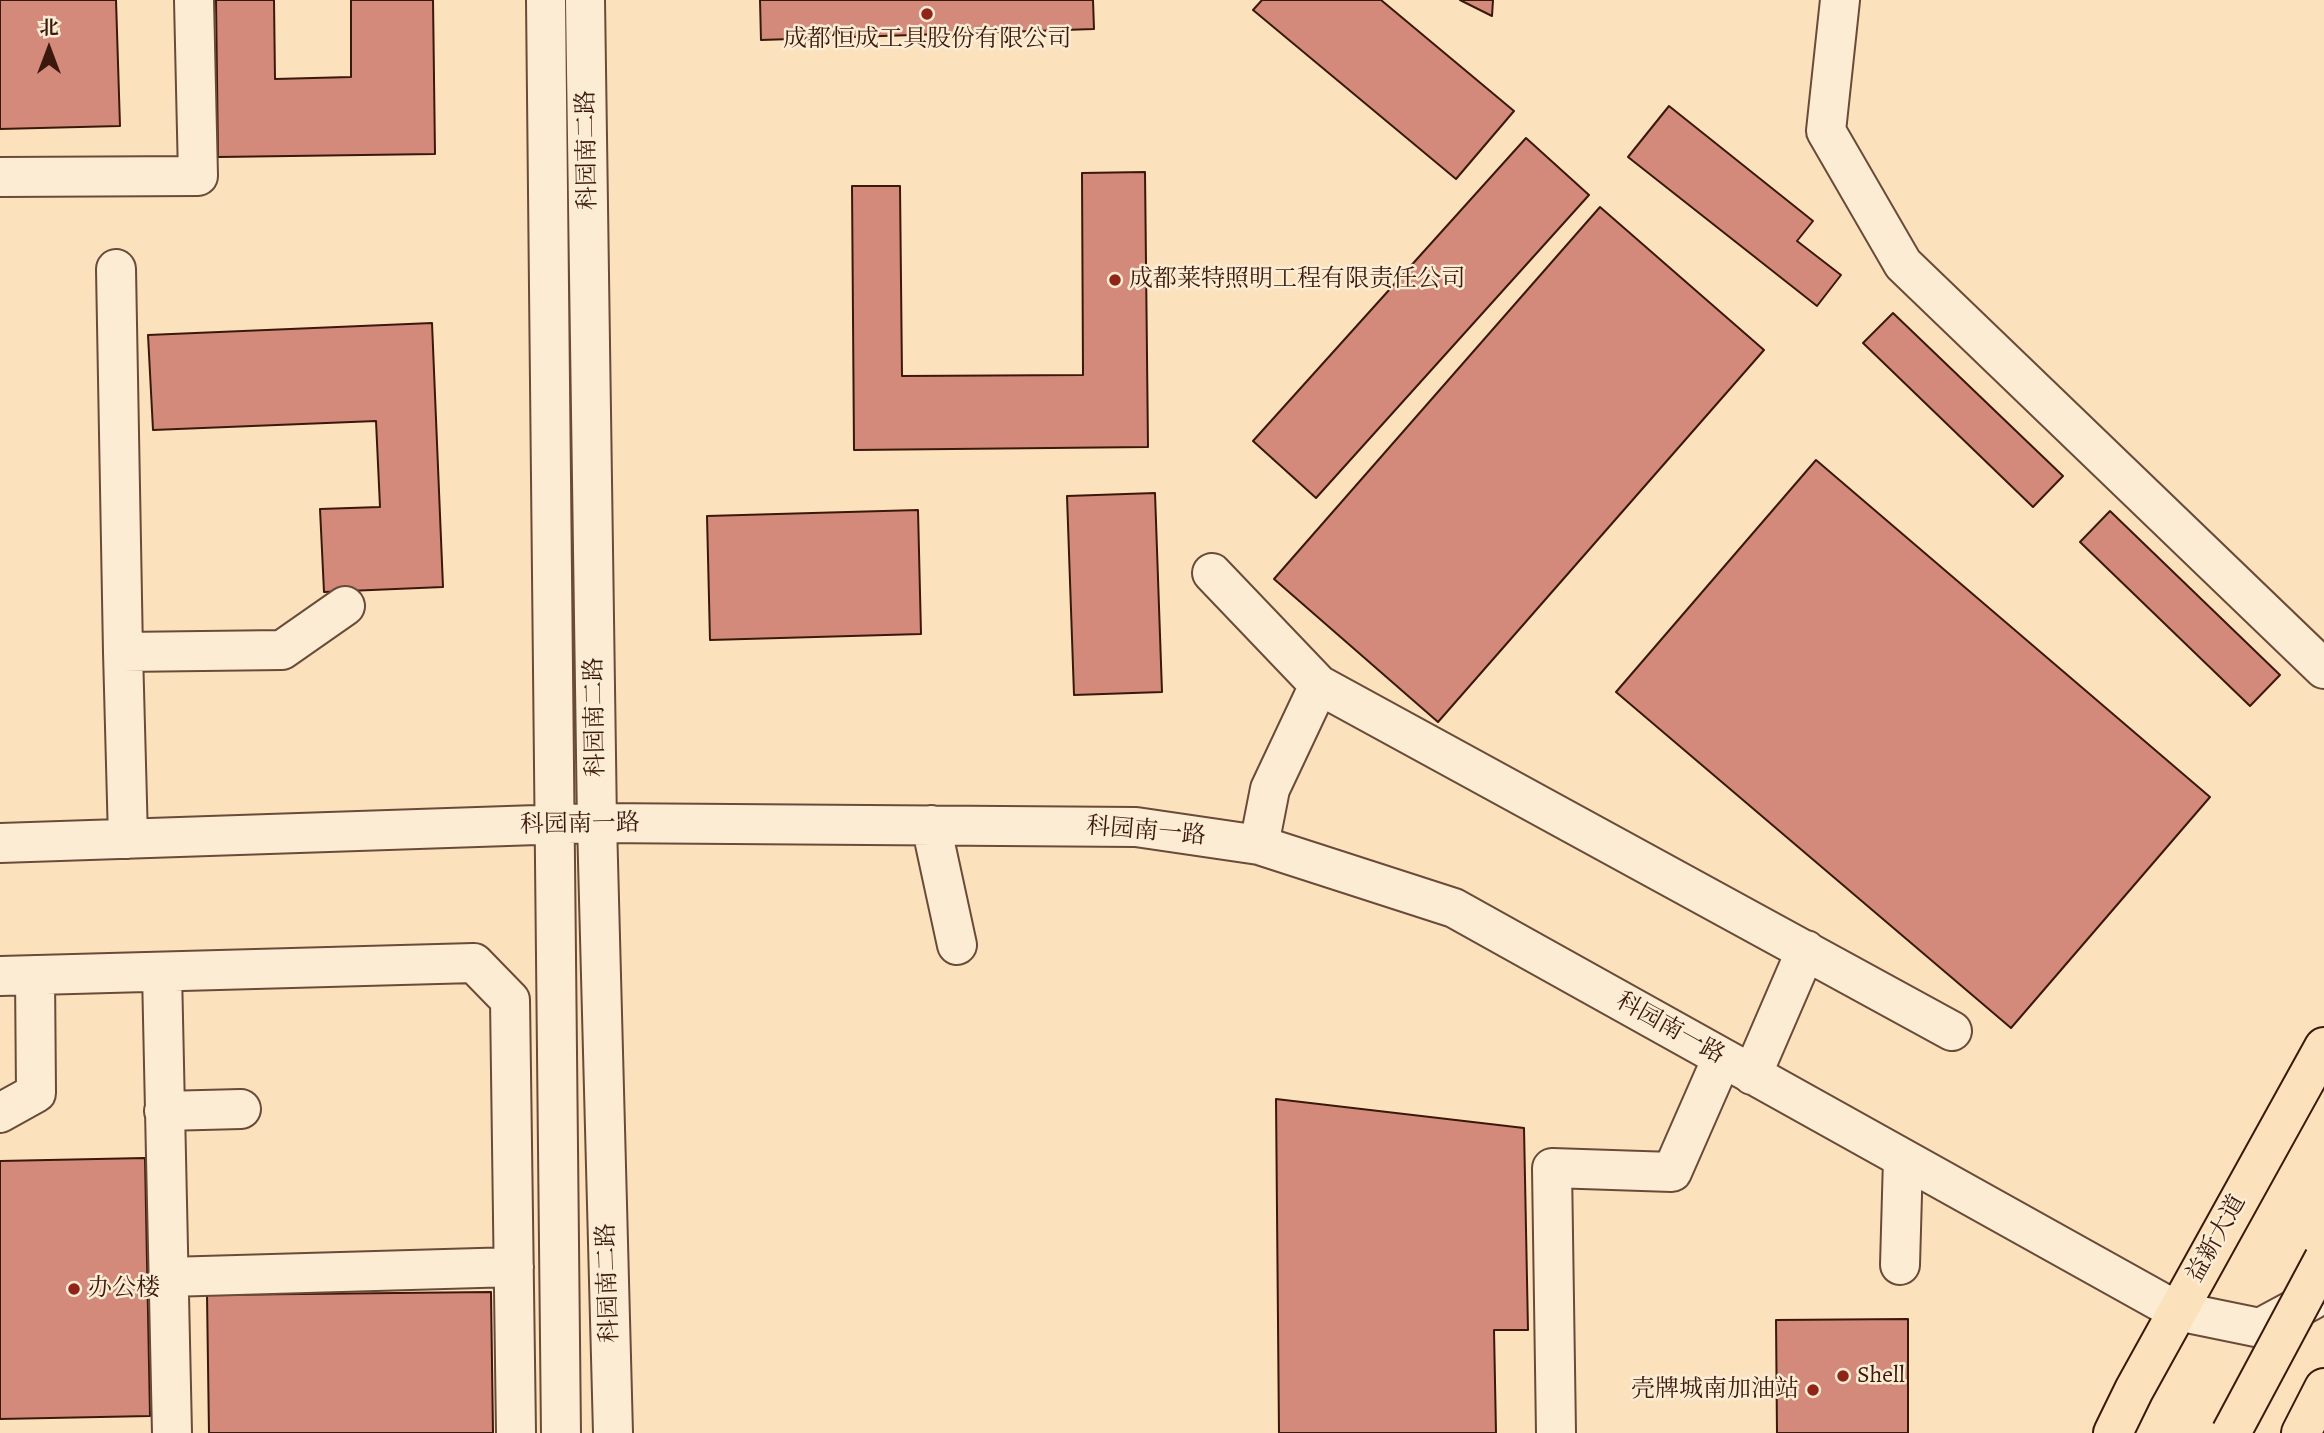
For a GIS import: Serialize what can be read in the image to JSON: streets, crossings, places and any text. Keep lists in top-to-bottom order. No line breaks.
{"streets":{"main road":["益新大道"],"street":["科园南二路","科园南一路"]},"crossings":[["科园南二路","科园南一路"],["科园南一路","益新大道"]],"places":["成都恒成工具股份有限公司","成都莱特照明工程有限责任公司","办公楼","Shell","壳牌城南加油站"],"north":"top"}
